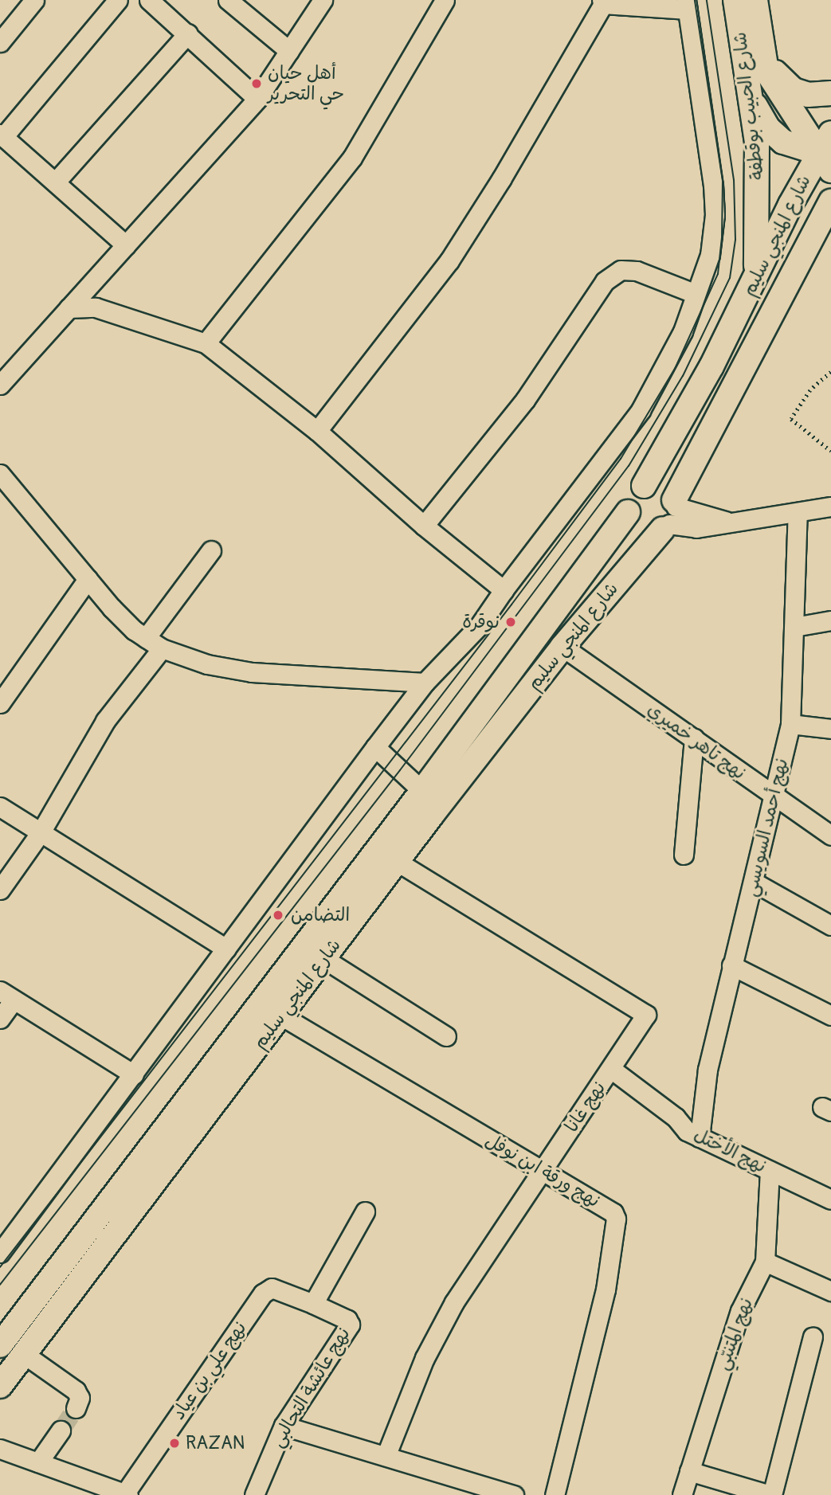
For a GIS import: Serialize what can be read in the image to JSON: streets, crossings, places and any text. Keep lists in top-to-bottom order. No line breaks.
{"streets":{"main road":["شارع الحبيب بوقطفة","شارع المنجي سليم"],"street":["نهج تاهر خميري","نهج أحمد السويسي","نهج غانا","نهج الأختل","نهج ورقة ابن نوفل","نهج المتنبّي","نهج علي بن عياد","نهج عائشة التحالبي"]},"crossings":[["شارع الحبيب بوقطفة","شارع المنجي سليم"],["شارع المنجي سليم","نهج تاهر خميري"],["شارع المنجي سليم","نهج غانا"],["شارع المنجي سليم","نهج ورقة ابن نوفل"],["نهج تاهر خميري","نهج أحمد السويسي"],["نهج أحمد السويسي","نهج الأختل"],["نهج غانا","نهج الأختل"],["نهج غانا","نهج ورقة ابن نوفل"],["نهج الأختل","نهج المتنبّي"],["نهج علي بن عياد","نهج عائشة التحالبي"]],"places":["أهل حيان حي التحرير","نوقرة","التضامن","RAZAN"]}
